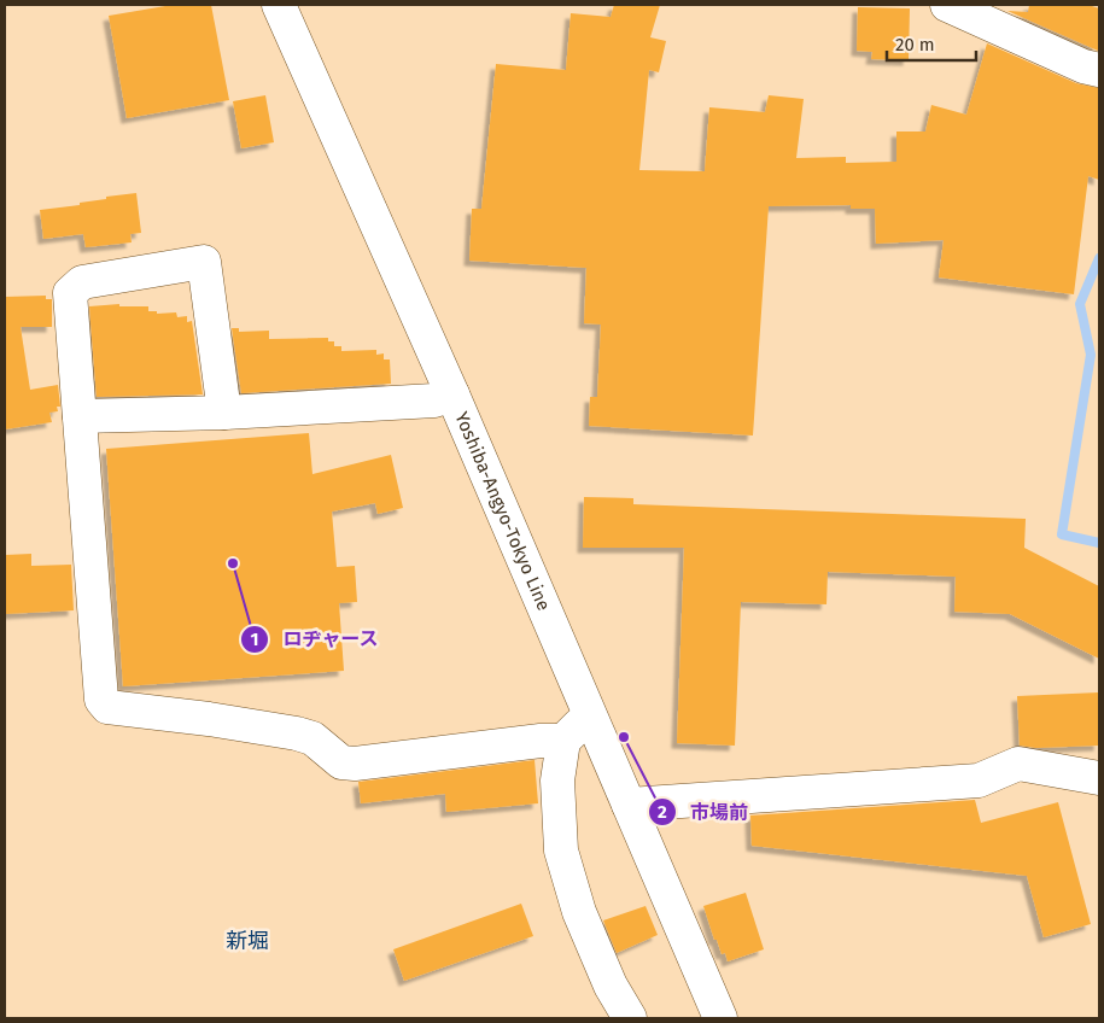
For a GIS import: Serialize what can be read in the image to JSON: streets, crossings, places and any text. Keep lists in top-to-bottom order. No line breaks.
{"streets":{"street":["Yoshiba-Angyo-Tokyo Line"]},"districts":["新堀"],"places":["ロヂャース","市場前"],"scale_bar":"20 m"}
